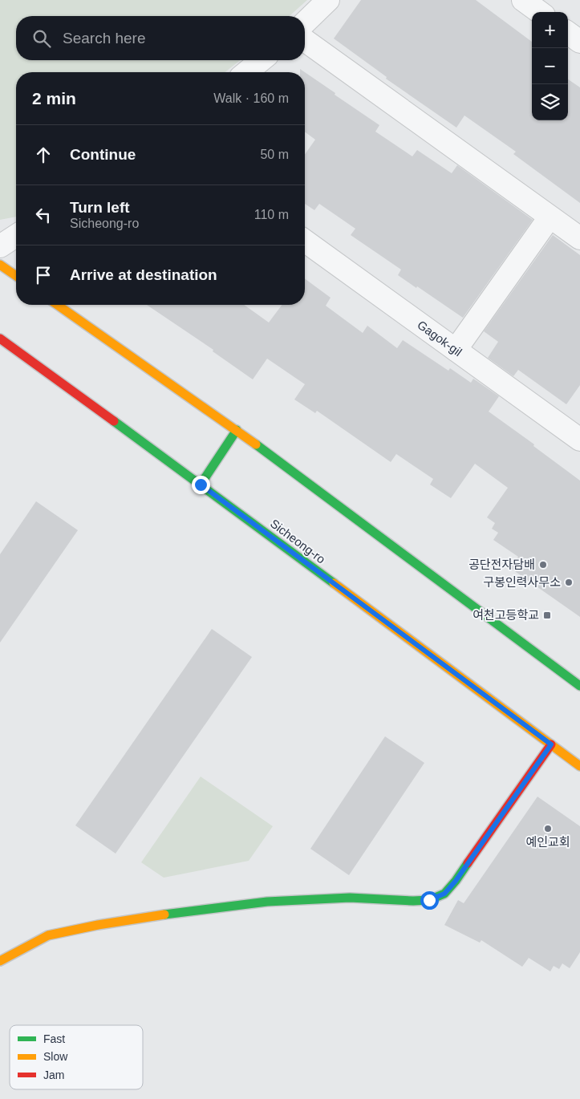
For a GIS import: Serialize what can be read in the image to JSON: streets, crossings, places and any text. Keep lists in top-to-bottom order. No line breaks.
{"streets":{"street":["Gagok-gil","Sicheong-ro"]},"places":{"other":["공단전자담배","구봉인력사무소","예인교회"],"transit":["여천고등학교"]},"legend":["Fast","Slow","Jam"],"page":{"map_buttons":["+","−"],"search":"Search here","heading":["2 min","Walk · 160 m"],"list":[["Continue","50 m"],["Turn left","Sicheong-ro","110 m"],"Arrive at destination"]}}
